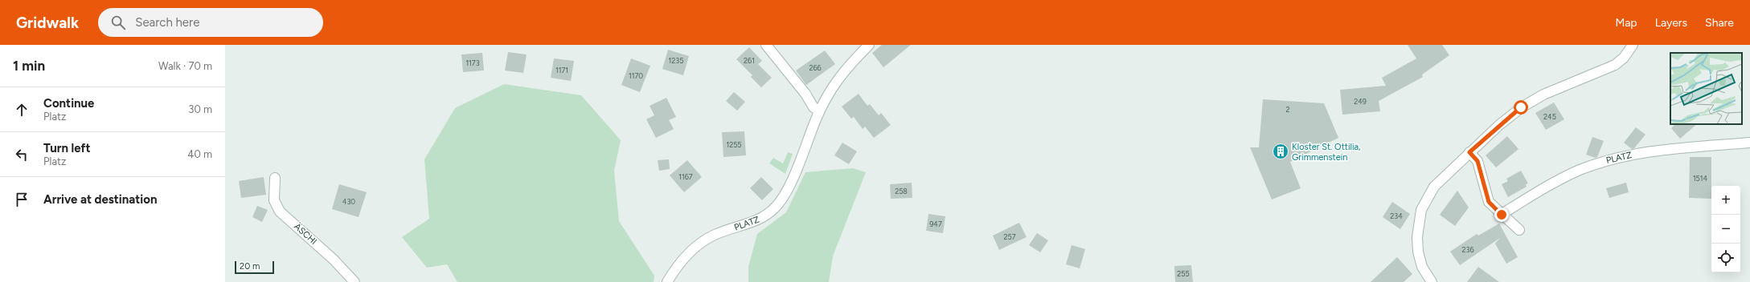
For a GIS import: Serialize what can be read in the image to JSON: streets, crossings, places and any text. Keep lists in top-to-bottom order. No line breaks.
{"streets":{"street":["PLATZ","ÄSCHI"]},"places":{"building":["Kloster St. Ottilia, Grimmenstein"]},"house_numbers":["1235","261","1173","266","1171","1170","249","2","245","1255","1167","1514","258","430","234","947","257","236","255"],"scale_bar":"20 m","page":{"header":"Gridwalk","search":"Search here","nav":["Map","Layers","Share"],"heading":["1 min","Walk · 70 m"],"list":[["Continue","Platz","30 m"],["Turn left","Platz","40 m"],"Arrive at destination"],"map_buttons":["+","−"],"scale":"20 m"}}
